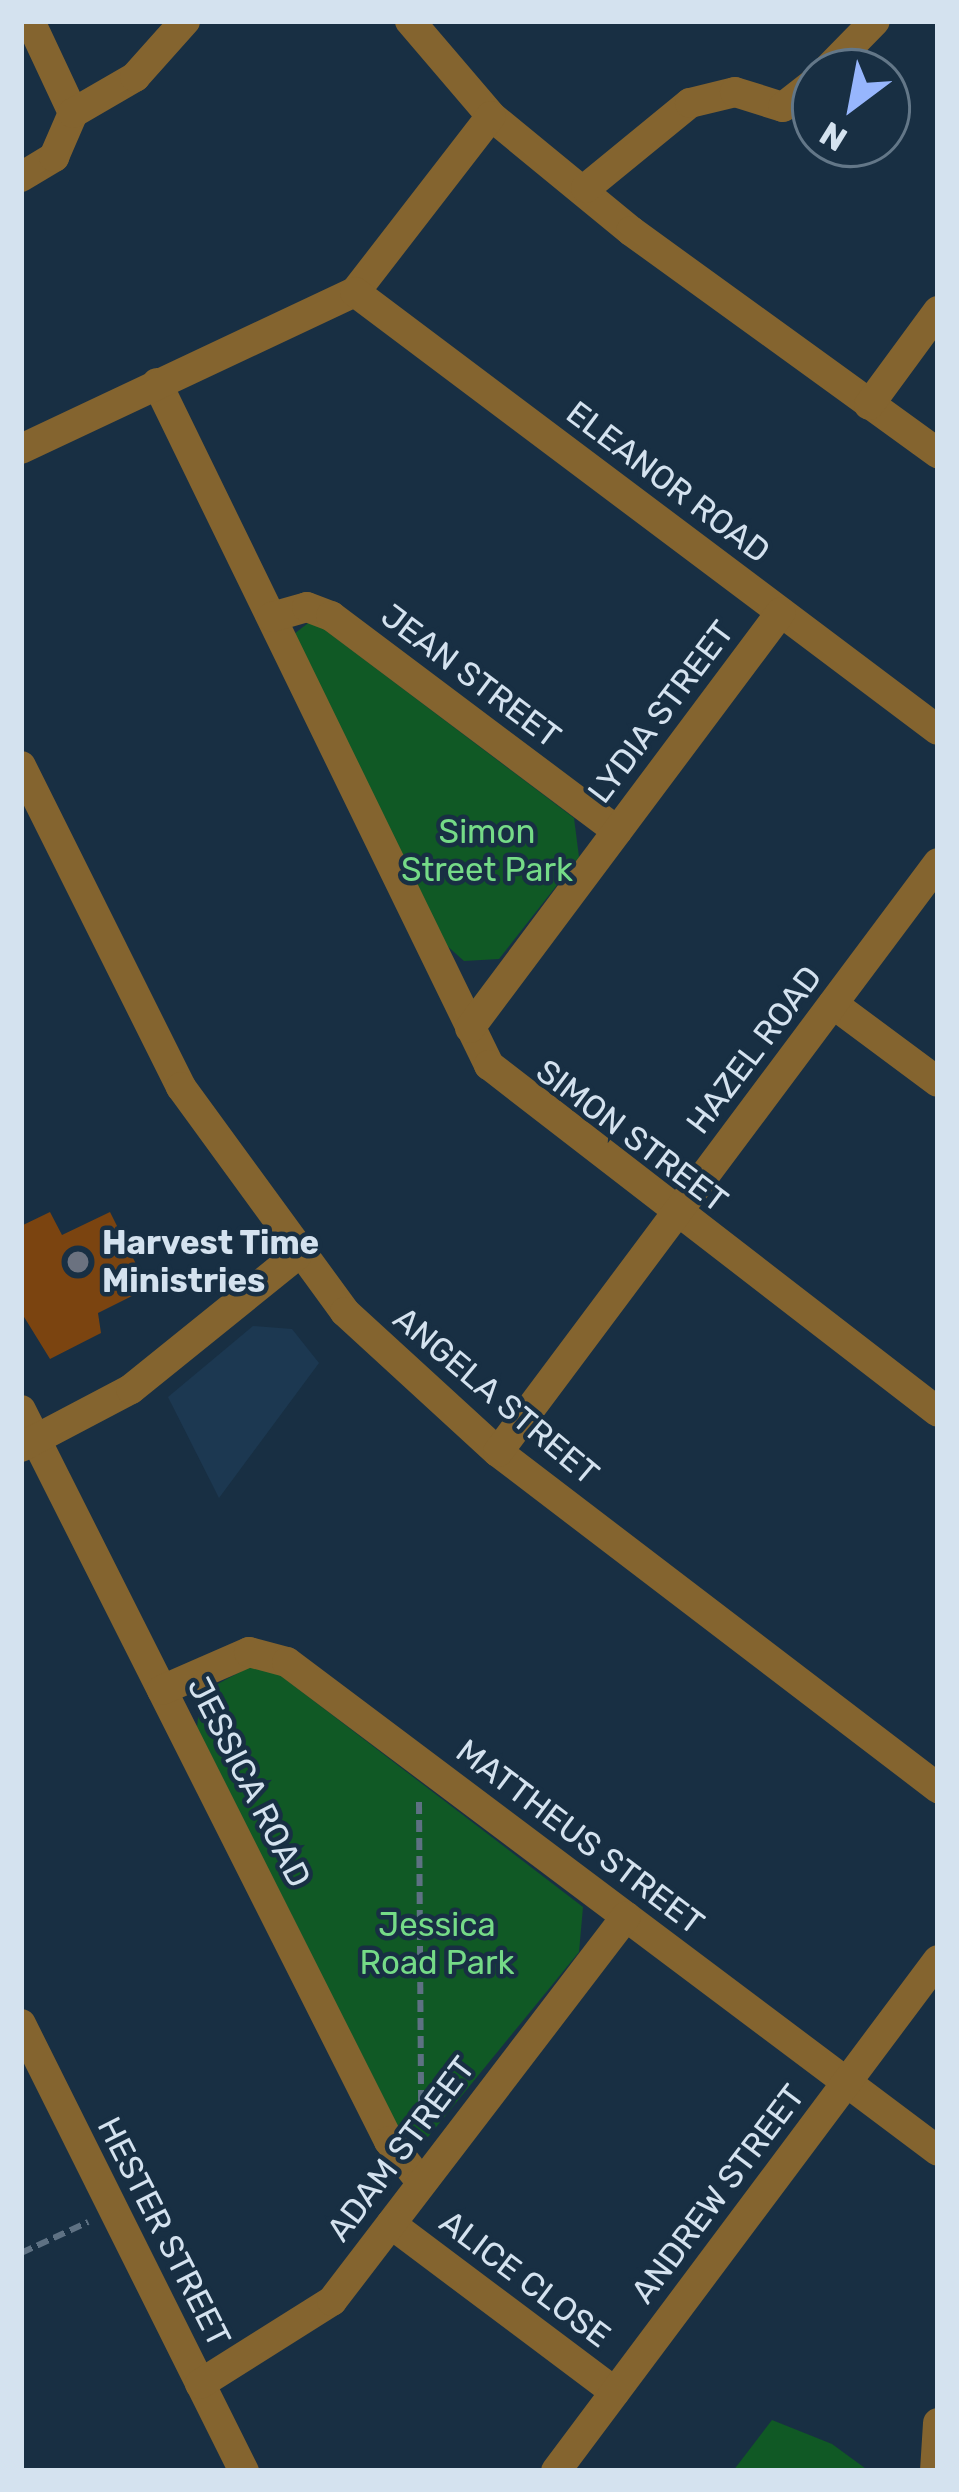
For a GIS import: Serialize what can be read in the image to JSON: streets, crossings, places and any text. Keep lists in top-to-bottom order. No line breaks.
{"streets":{"street":["ELEANOR ROAD","JEAN STREET","LYDIA STREET","HAZEL ROAD","SIMON STREET","ANGELA STREET","JESSICA ROAD","MATTHEUS STREET","ADAM STREET","ANDREW STREET","HESTER STREET","ALICE CLOSE"]},"crossings":[["ELEANOR ROAD","LYDIA STREET"],["JEAN STREET","LYDIA STREET"],["JEAN STREET","SIMON STREET"],["LYDIA STREET","SIMON STREET"],["HAZEL ROAD","SIMON STREET"],["HAZEL ROAD","ANGELA STREET"],["JESSICA ROAD","MATTHEUS STREET"],["JESSICA ROAD","ADAM STREET"],["MATTHEUS STREET","ADAM STREET"],["MATTHEUS STREET","ANDREW STREET"],["ADAM STREET","HESTER STREET"],["ADAM STREET","ALICE CLOSE"],["ANDREW STREET","ALICE CLOSE"]],"parks":["Simon Street Park","Jessica Road Park"],"places":["Harvest Time Ministries"],"north":"bottom left"}
